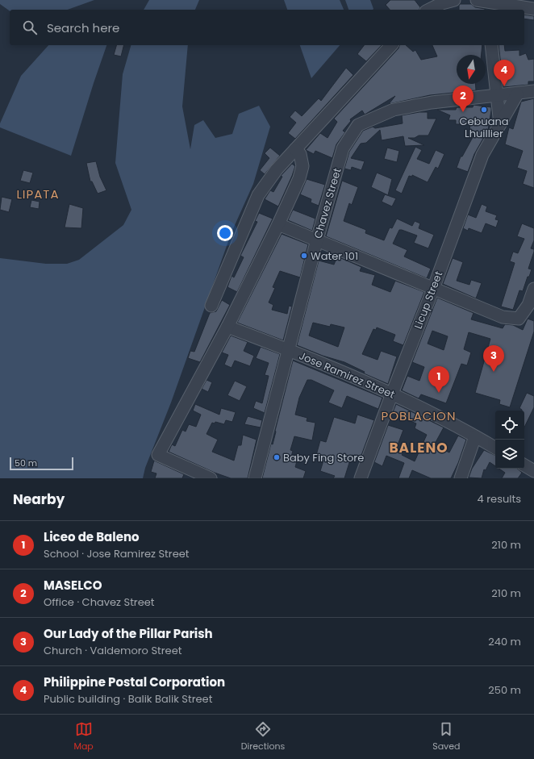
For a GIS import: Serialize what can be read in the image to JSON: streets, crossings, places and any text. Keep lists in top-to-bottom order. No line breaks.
{"streets":{"street":["Chavez Street","Licup Street","Jose Ramirez Street"]},"crossings":[["Chavez Street","Licup Street"],["Chavez Street","Jose Ramirez Street"],["Licup Street","Jose Ramirez Street"]],"districts":["LIPATA","POBLACION","BALENO"],"places":["Cebuana Lhuillier","Water 101","Baby Fing Store"],"scale_bar":"50 m","north":"bottom","page":{"search":"Search here","pins":["4","2","3","1"],"scale":"50 m","heading":["Nearby","4 results"],"list":[{"mark":"1","name":"Liceo de Baleno","note":"School · Jose Ramirez Street","value":"210 m"},{"mark":"2","name":"MASELCO","note":"Office · Chavez Street","value":"210 m"},{"mark":"3","name":"Our Lady of the Pillar Parish","note":"Church · Valdemoro Street","value":"240 m"},{"mark":"4","name":"Philippine Postal Corporation","note":"Public building · Balik Balik Street","value":"250 m"}],"nav":["Map","Directions","Saved"]}}
